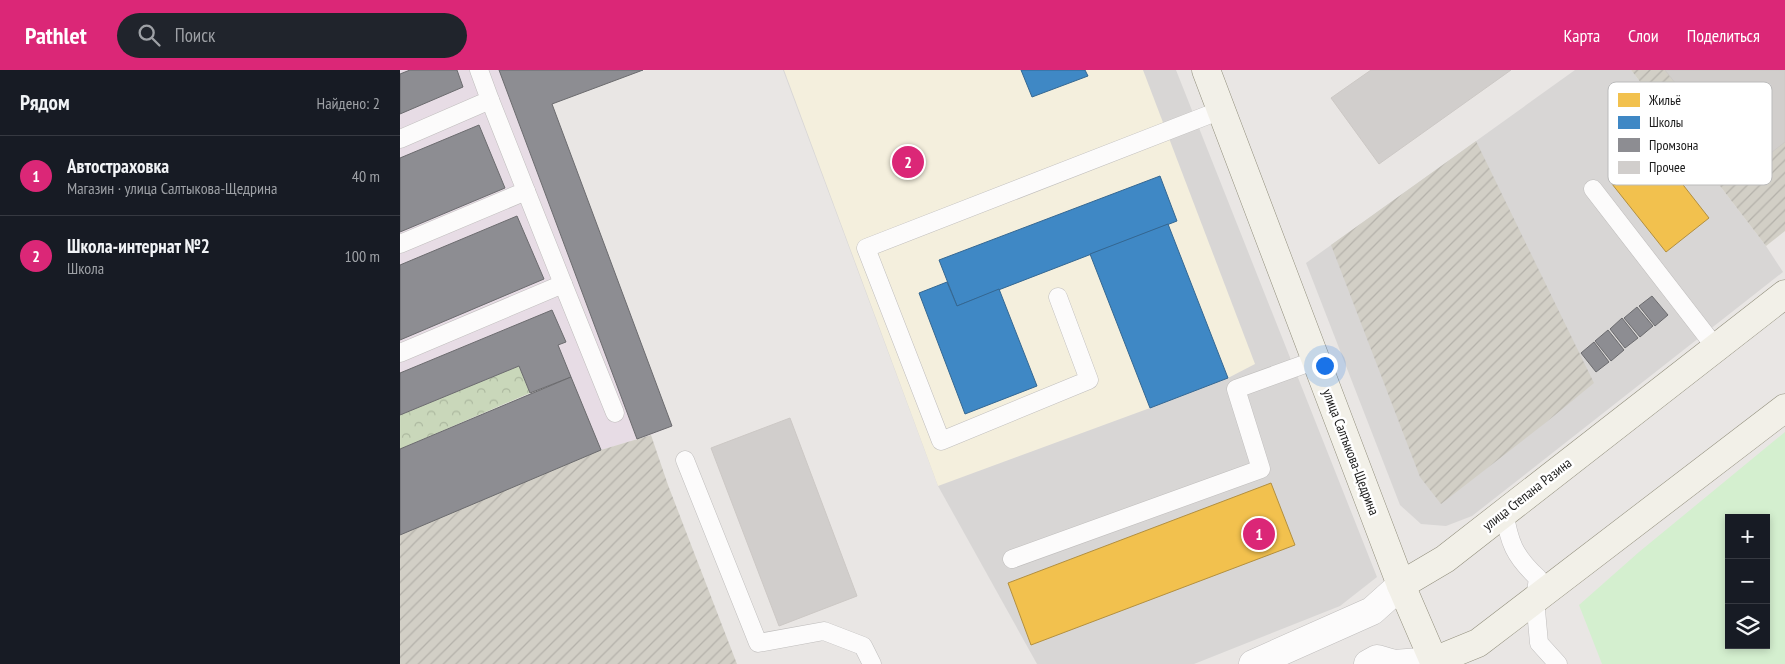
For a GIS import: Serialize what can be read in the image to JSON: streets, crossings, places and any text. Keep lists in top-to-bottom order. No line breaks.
{"streets":{"main road":["улица Салтыкова-Щедрина","улица Степана Разина"]},"crossings":[["улица Салтыкова-Щедрина","улица Степана Разина"]],"legend":["Жильё","Школы","Промзона","Прочее"],"page":{"header":"Pathlet","search":"Поиск","nav":["Карта","Слои","Поделиться"],"heading":["Рядом","Найдено: 2"],"list":[{"mark":"1","name":"Автостраховка","note":"Магазин · улица Салтыкова-Щедрина","value":"40 m"},{"mark":"2","name":"Школа-интернат №2","note":"Школа","value":"100 m"}],"pins":["2","1"],"map_buttons":["+","−"]}}
